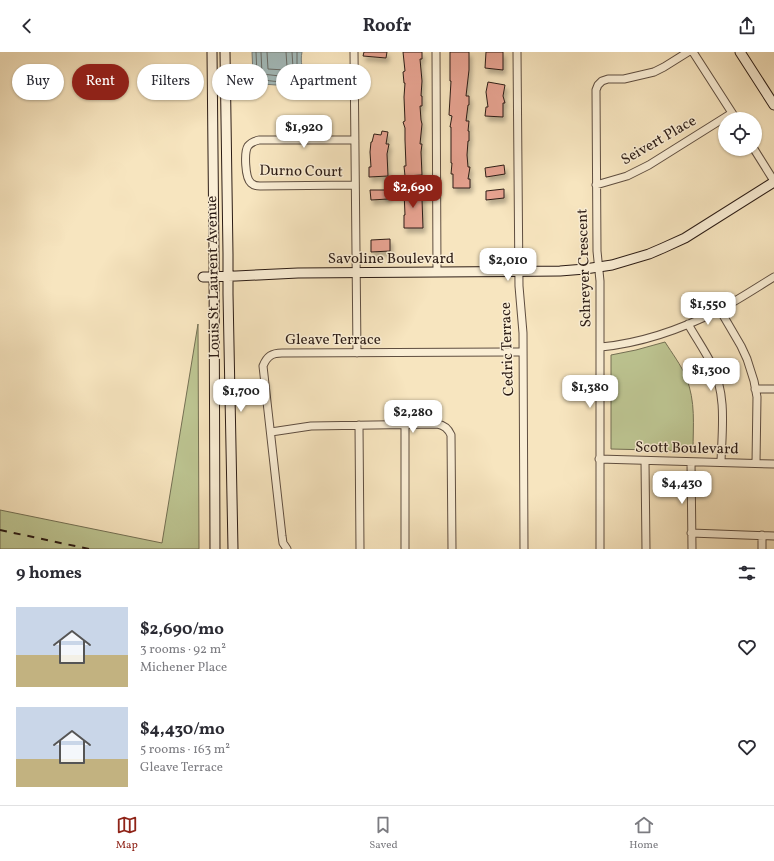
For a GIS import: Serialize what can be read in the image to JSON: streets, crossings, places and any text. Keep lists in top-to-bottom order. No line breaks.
{"streets":{"main road":["Savoline Boulevard","Louis St. Laurent Avenue"],"street":["Seivert Place","Durno Court","Schreyer Crescent","Gleave Terrace","Cedric Terrace","Scott Boulevard"]},"crossings":[["Seivert Place","Schreyer Crescent"],["Savoline Boulevard","Schreyer Crescent"],["Savoline Boulevard","Louis St. Laurent Avenue"],["Savoline Boulevard","Cedric Terrace"],["Schreyer Crescent","Scott Boulevard"],["Gleave Terrace","Cedric Terrace"]],"page":{"header":"Roofr","chip":["Buy","Rent","Filters","New","Apartment"],"price":["$1,920","$2,690","$2,010","$1,550","$1,300","$1,380","$1,700","$2,280","$4,430"],"heading":"9 homes","list":[{"name":"$2,690/mo","note":"3 rooms · 92 m² · Michener Place"},{"name":"$4,430/mo","note":"5 rooms · 163 m² · Gleave Terrace"}],"tabs":["Map","Saved","Home"]}}
